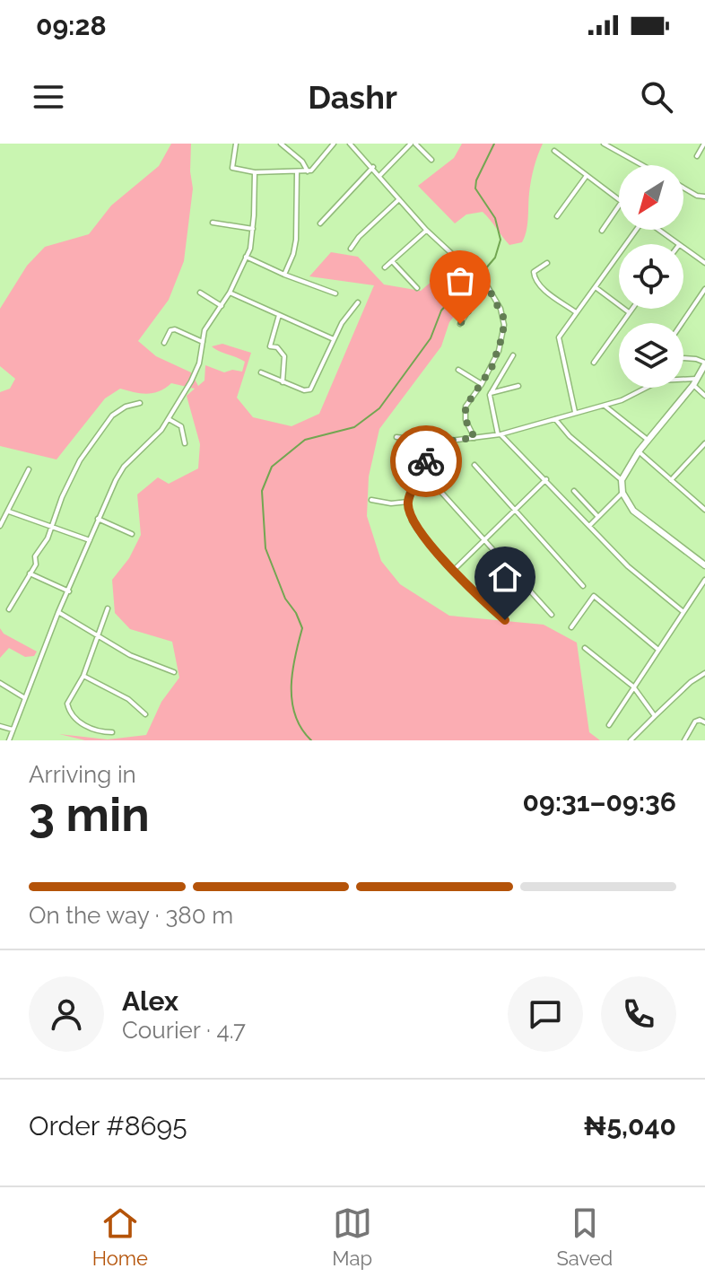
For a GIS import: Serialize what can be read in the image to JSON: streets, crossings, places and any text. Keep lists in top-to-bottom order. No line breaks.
{"north":"bottom left","page":{"status":"09:28","header":"Dashr","heading":["3 min","Arriving in","09:31–09:36"],"panel":["Alex","Courier · 4.7","Order #8695","₦5,040"],"bar":"On the way · 380 m","tabs":["Home","Map","Saved"]}}
